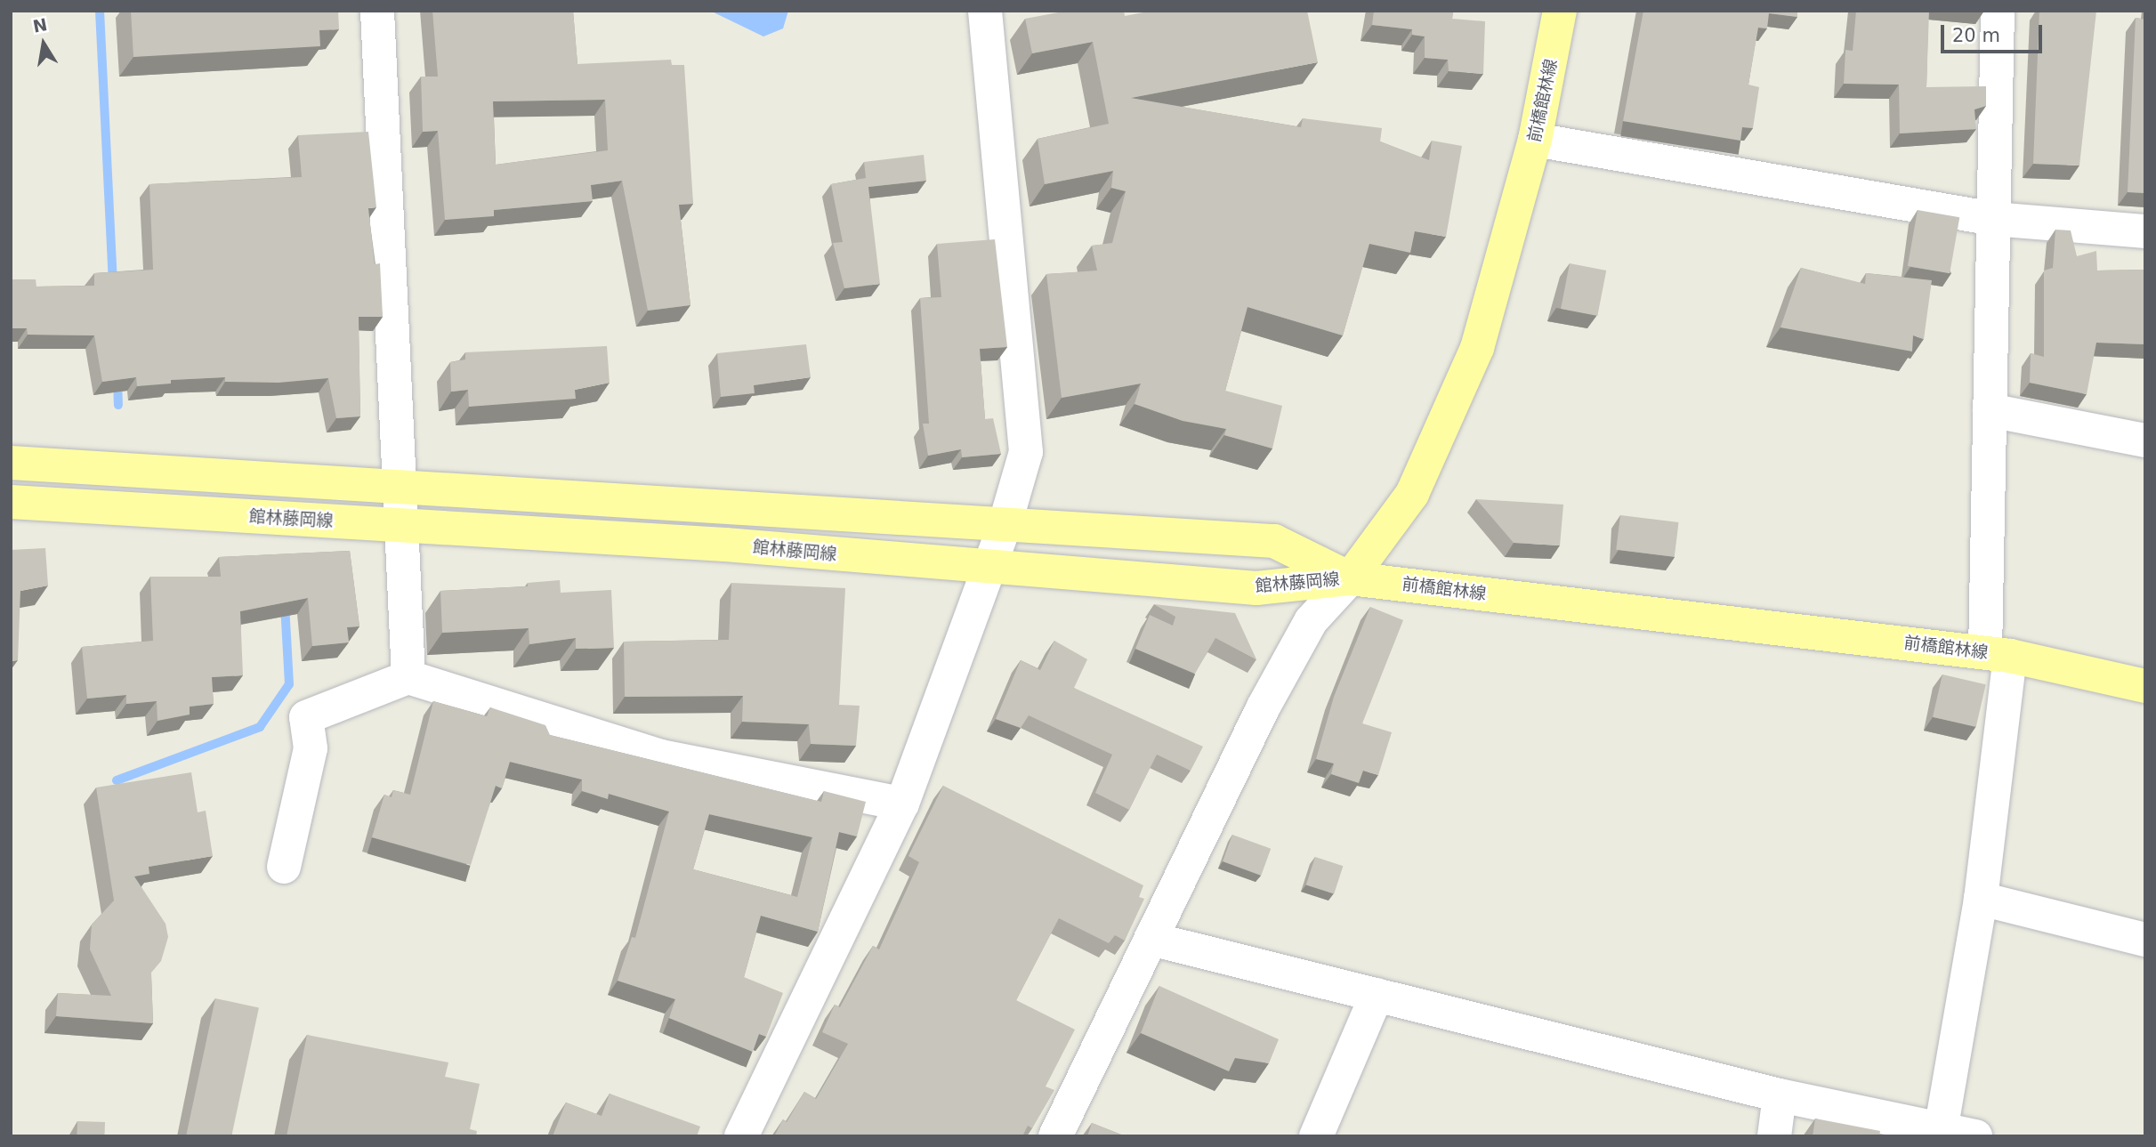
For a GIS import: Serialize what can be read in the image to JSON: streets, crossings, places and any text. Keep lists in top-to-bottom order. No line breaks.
{"streets":{"main road":["前橋館林線","館林藤岡線"]},"crossings":[["前橋館林線","館林藤岡線"]],"scale_bar":"20 m","north":"top"}
